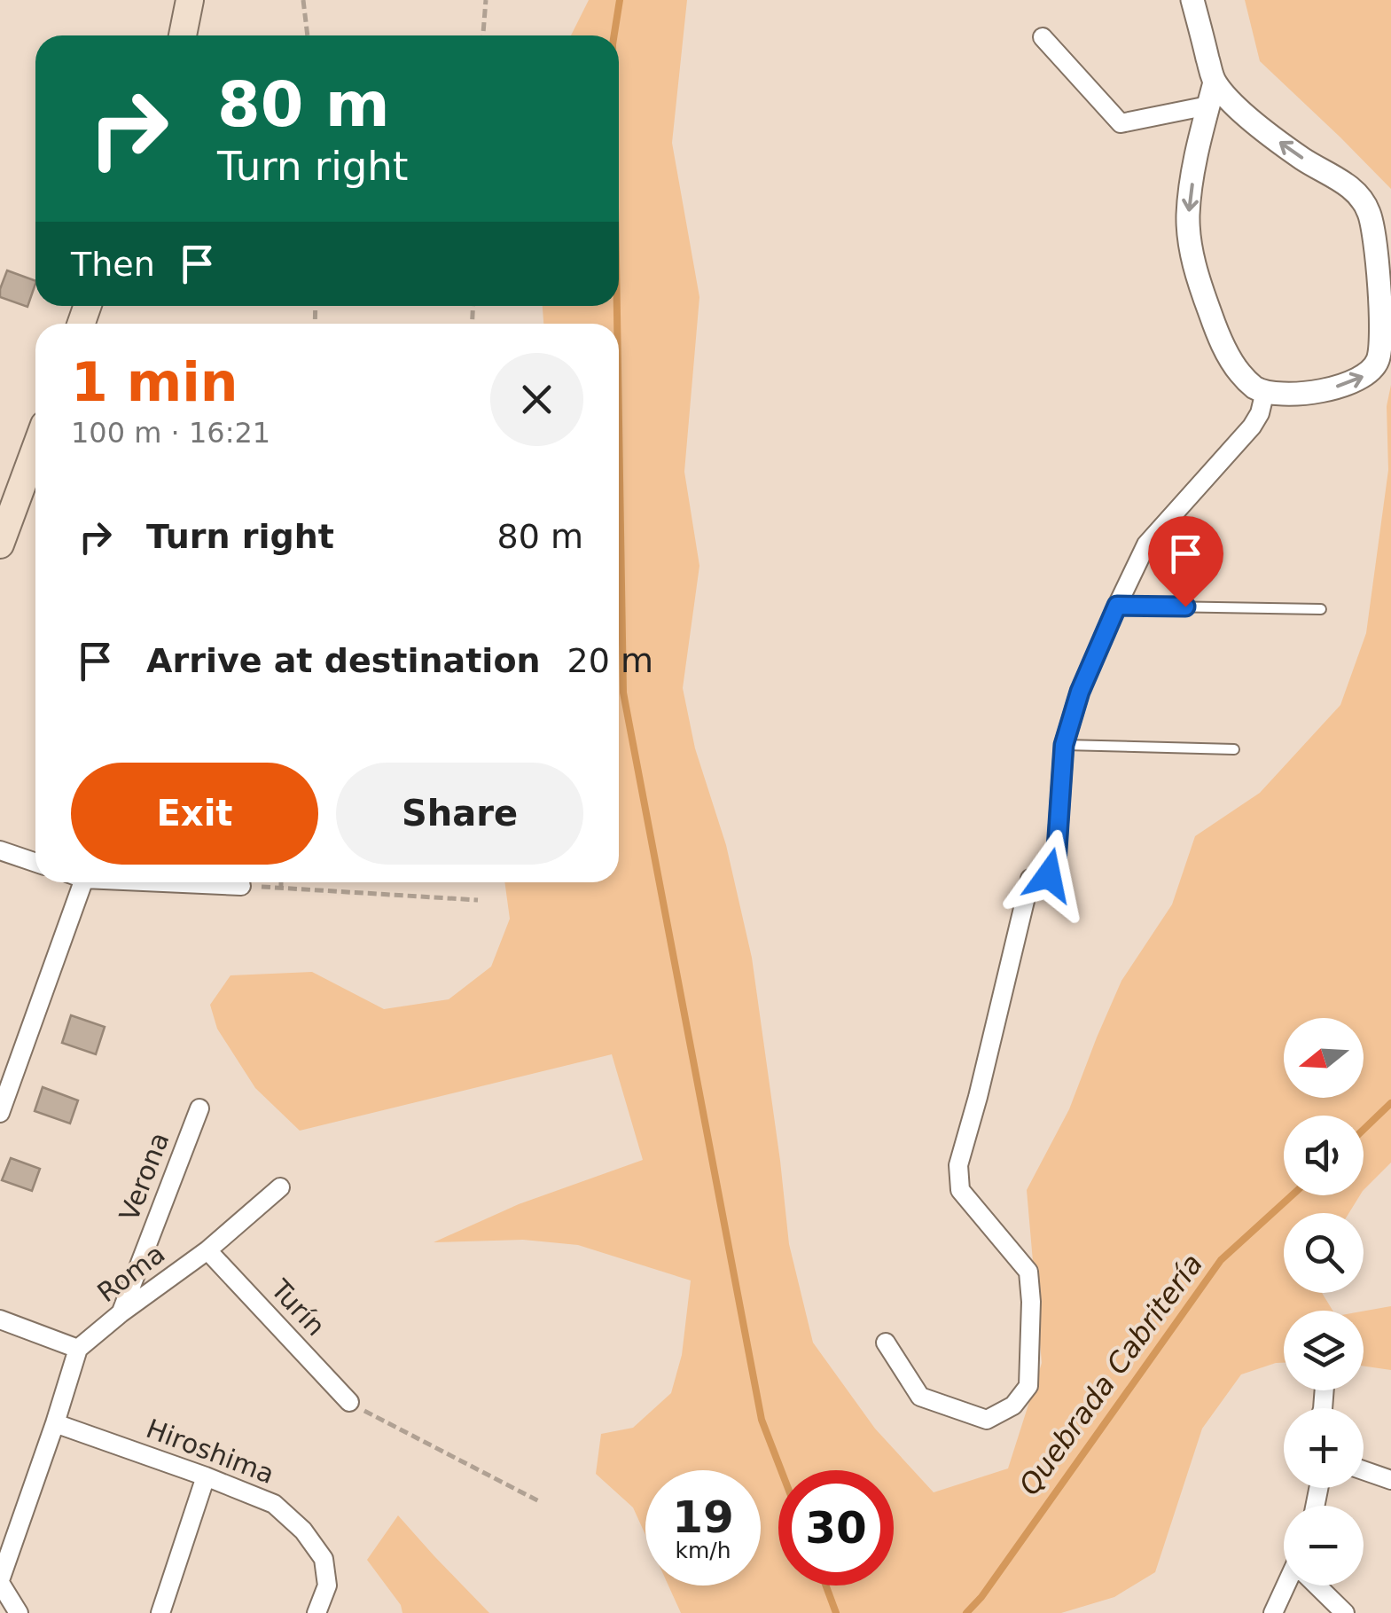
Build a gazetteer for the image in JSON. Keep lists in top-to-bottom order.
{
  "streets": {
    "street": [
      "Verona",
      "Roma",
      "Turín",
      "Hiroshima"
    ]
  },
  "crossings": [
    ["Verona", "Roma"],
    ["Roma", "Turín"]
  ],
  "water": ["Quebrada Cabritería"],
  "north": "left",
  "page": {
    "turn": ["80 m", "Turn right"],
    "then": "Then",
    "heading": ["1 min", "100 m · 16:21"],
    "list": [
      {
        "name": "Turn right",
        "value": "80 m"
      },
      {
        "name": "Arrive at destination",
        "value": "20 m"
      }
    ],
    "buttons": ["Exit", "Share"],
    "map_buttons": ["+", "−"],
    "speed": "19 km/h",
    "limit": "30"
  }
}
